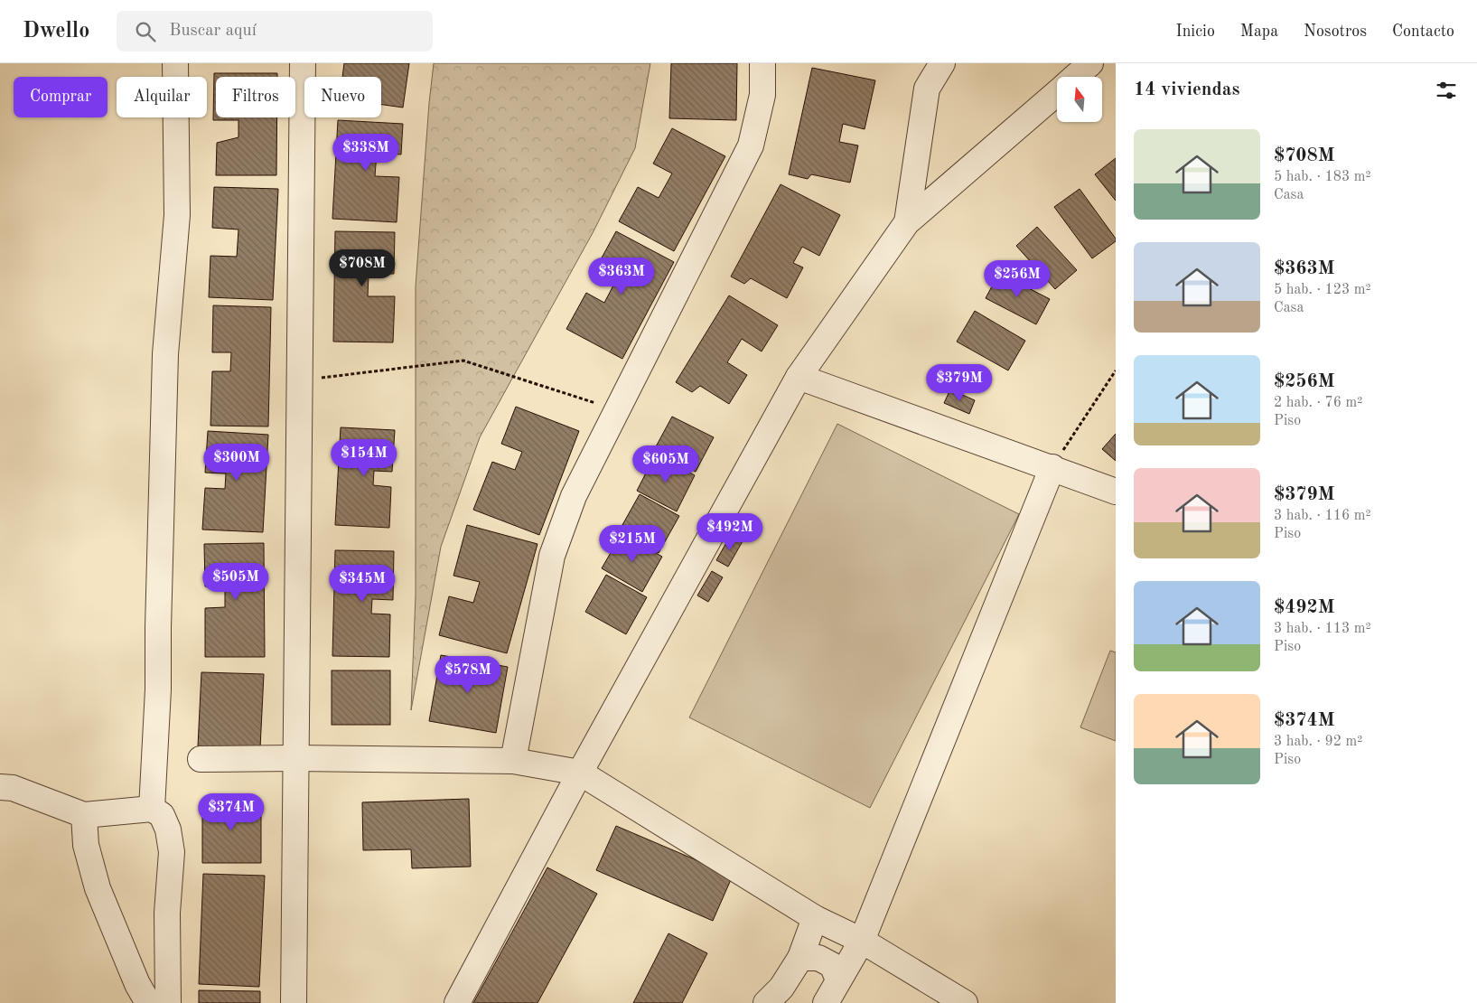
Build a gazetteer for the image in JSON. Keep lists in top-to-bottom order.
{
  "north": "top",
  "page": {
    "header": "Dwello",
    "search": "Buscar aquí",
    "nav": [
      "Inicio",
      "Mapa",
      "Nosotros",
      "Contacto"
    ],
    "heading": "14 viviendas",
    "chip": [
      "Comprar",
      "Alquilar",
      "Filtros",
      "Nuevo"
    ],
    "list": [
      {
        "name": "$708M",
        "note": "5 hab. · 183 m² · Casa"
      },
      {
        "name": "$363M",
        "note": "5 hab. · 123 m² · Casa"
      },
      {
        "name": "$256M",
        "note": "2 hab. · 76 m² · Piso"
      },
      {
        "name": "$379M",
        "note": "3 hab. · 116 m² · Piso"
      },
      {
        "name": "$492M",
        "note": "3 hab. · 113 m² · Piso"
      },
      {
        "name": "$374M",
        "note": "3 hab. · 92 m² · Piso"
      }
    ],
    "price": [
      "$338M",
      "$708M",
      "$363M",
      "$256M",
      "$379M",
      "$154M",
      "$300M",
      "$605M",
      "$492M",
      "$215M",
      "$505M",
      "$345M",
      "$578M",
      "$374M"
    ]
  }
}
